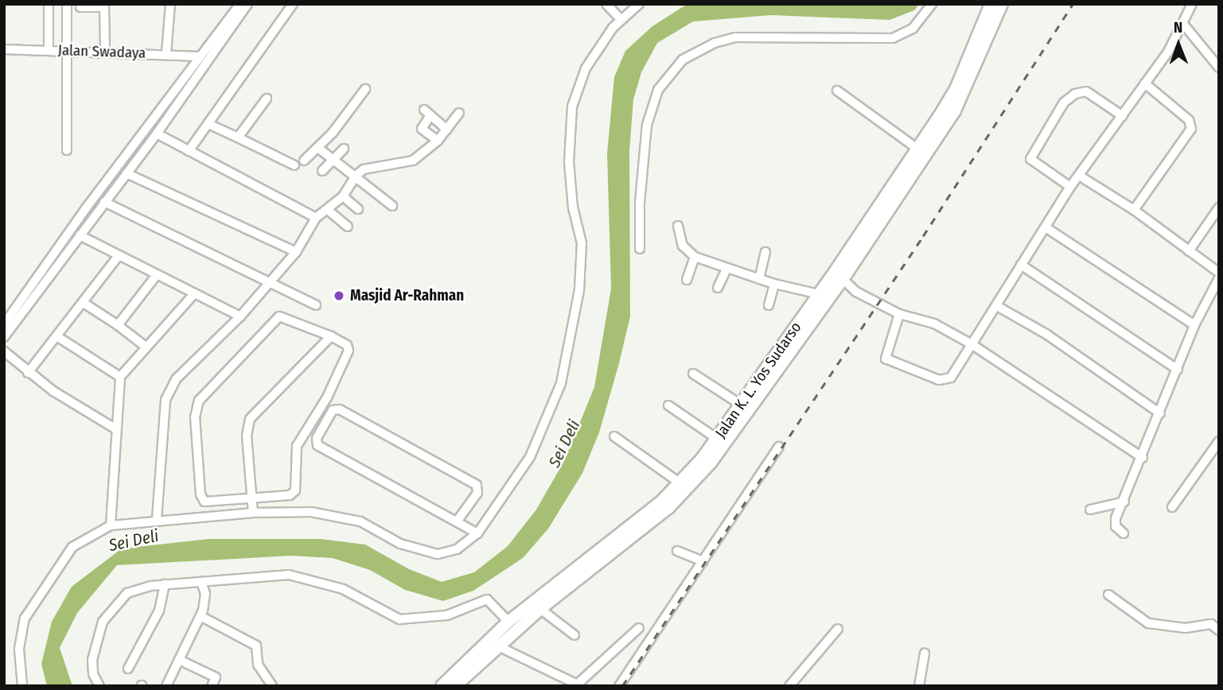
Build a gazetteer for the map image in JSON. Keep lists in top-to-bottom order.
{
  "streets": {
    "highway": ["Jalan K. L. Yos Sudarso"],
    "street": ["Jalan Swadaya"]
  },
  "water": ["Sei Deli"],
  "places": ["Masjid Ar-Rahman"],
  "north": "top"
}
